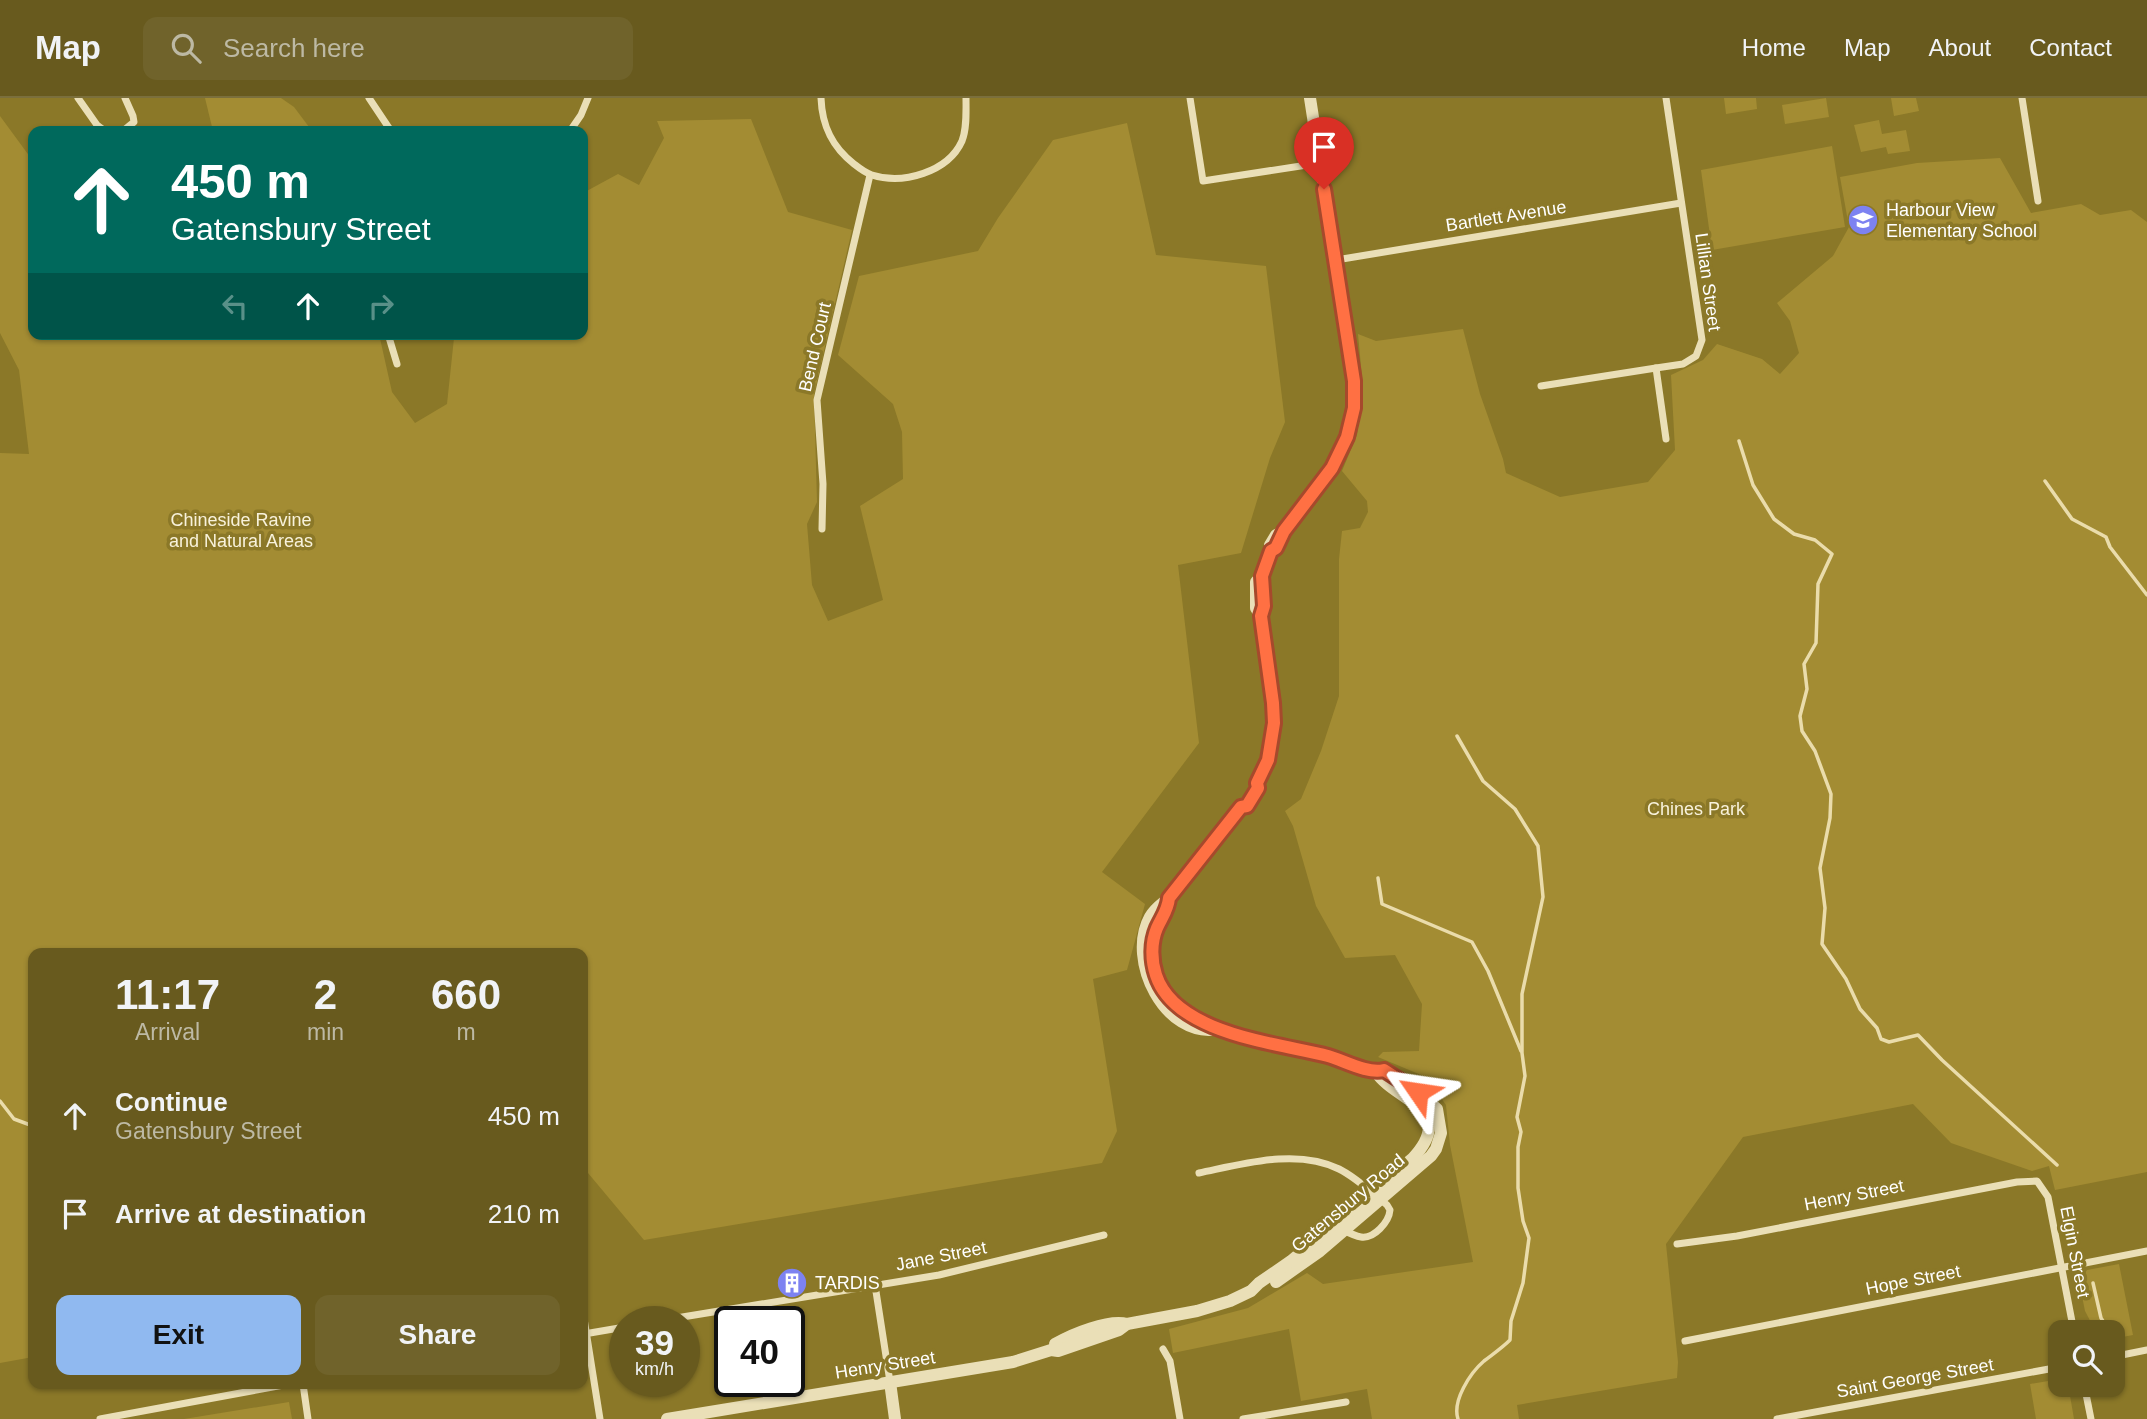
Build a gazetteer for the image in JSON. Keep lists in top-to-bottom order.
{
  "streets": {
    "street": [
      "Bartlett Avenue",
      "Lillian Street",
      "Bend Court",
      "Henry Street",
      "Gatensbury Road",
      "Elgin Street",
      "Jane Street",
      "Hope Street",
      "Saint George Street"
    ]
  },
  "crossings": [
    ["Bartlett Avenue", "Lillian Street"],
    ["Bartlett Avenue", "Gatensbury Road"],
    ["Henry Street", "Gatensbury Road"],
    ["Henry Street", "Elgin Street"],
    ["Elgin Street", "Hope Street"]
  ],
  "parks": ["Chineside Ravine and Natural Areas", "Chines Park"],
  "places": {
    "school or university": ["Harbour View Elementary School"],
    "building": ["TARDIS"]
  },
  "page": {
    "header": "Map",
    "search": "Search here",
    "nav": [
      "Home",
      "Map",
      "About",
      "Contact"
    ],
    "turn": ["450 m", "Gatensbury Street"],
    "eta": [
      "11:17",
      "Arrival",
      "2",
      "min",
      "660",
      "m"
    ],
    "list": [
      {
        "name": "Continue",
        "note": "Gatensbury Street",
        "value": "450 m"
      },
      {
        "name": "Arrive at destination",
        "value": "210 m"
      }
    ],
    "buttons": ["Exit", "Share"],
    "speed": "39 km/h",
    "limit": "40"
  }
}
